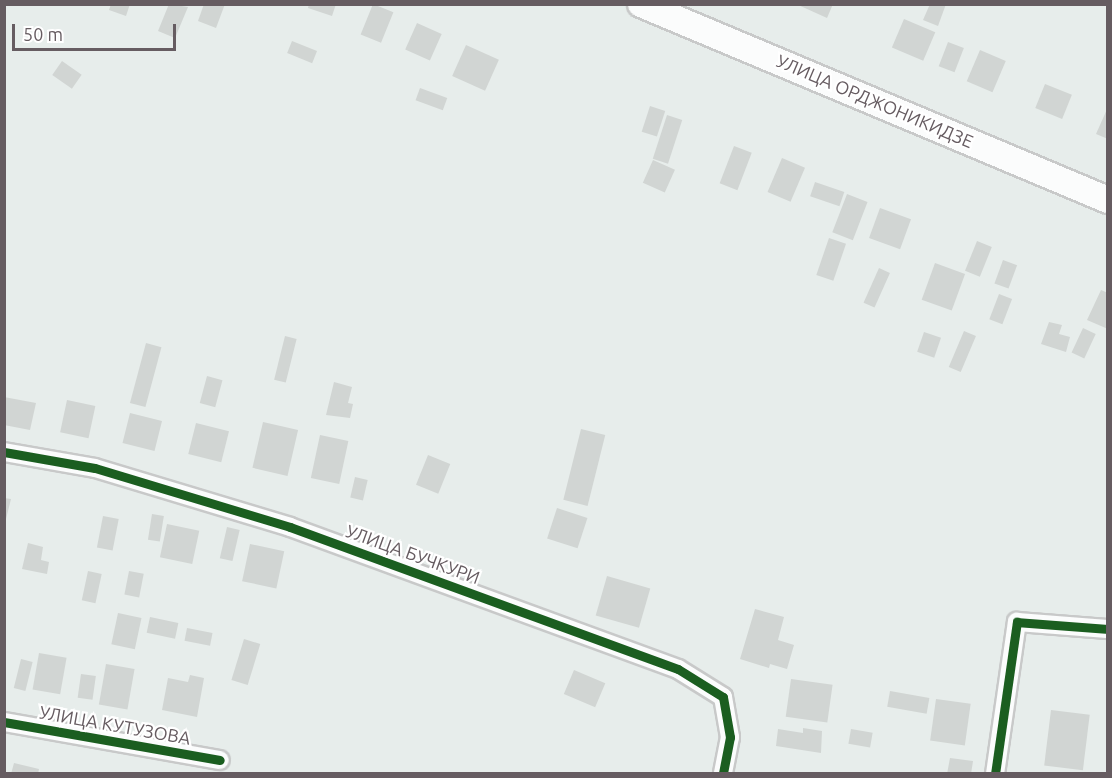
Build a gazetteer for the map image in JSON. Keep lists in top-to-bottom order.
{
  "streets": {
    "main road": ["УЛИЦА ОРДЖОНИКИДЗЕ"],
    "street": ["УЛИЦА БУЧКУРИ", "УЛИЦА КУТУЗОВА"]
  },
  "scale_bar": "50 m"
}
